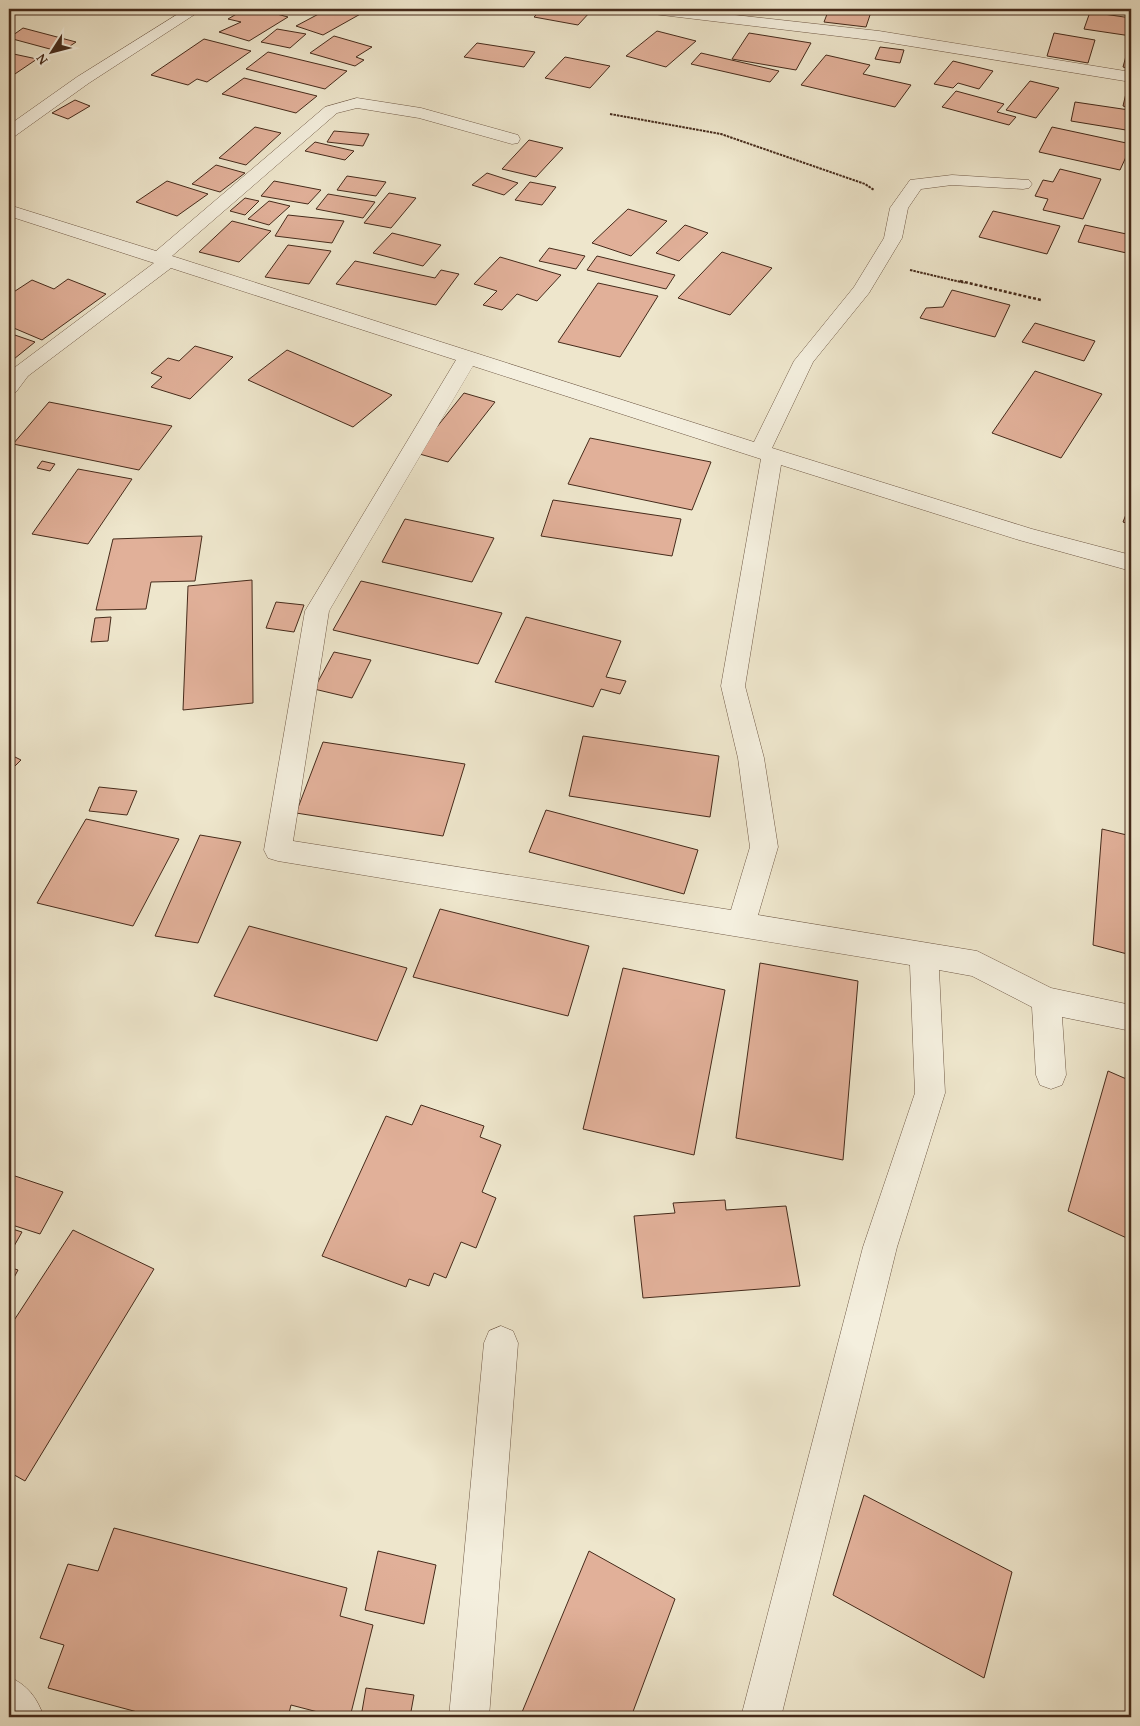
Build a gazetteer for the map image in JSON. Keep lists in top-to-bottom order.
{
  "north": "bottom left"
}
